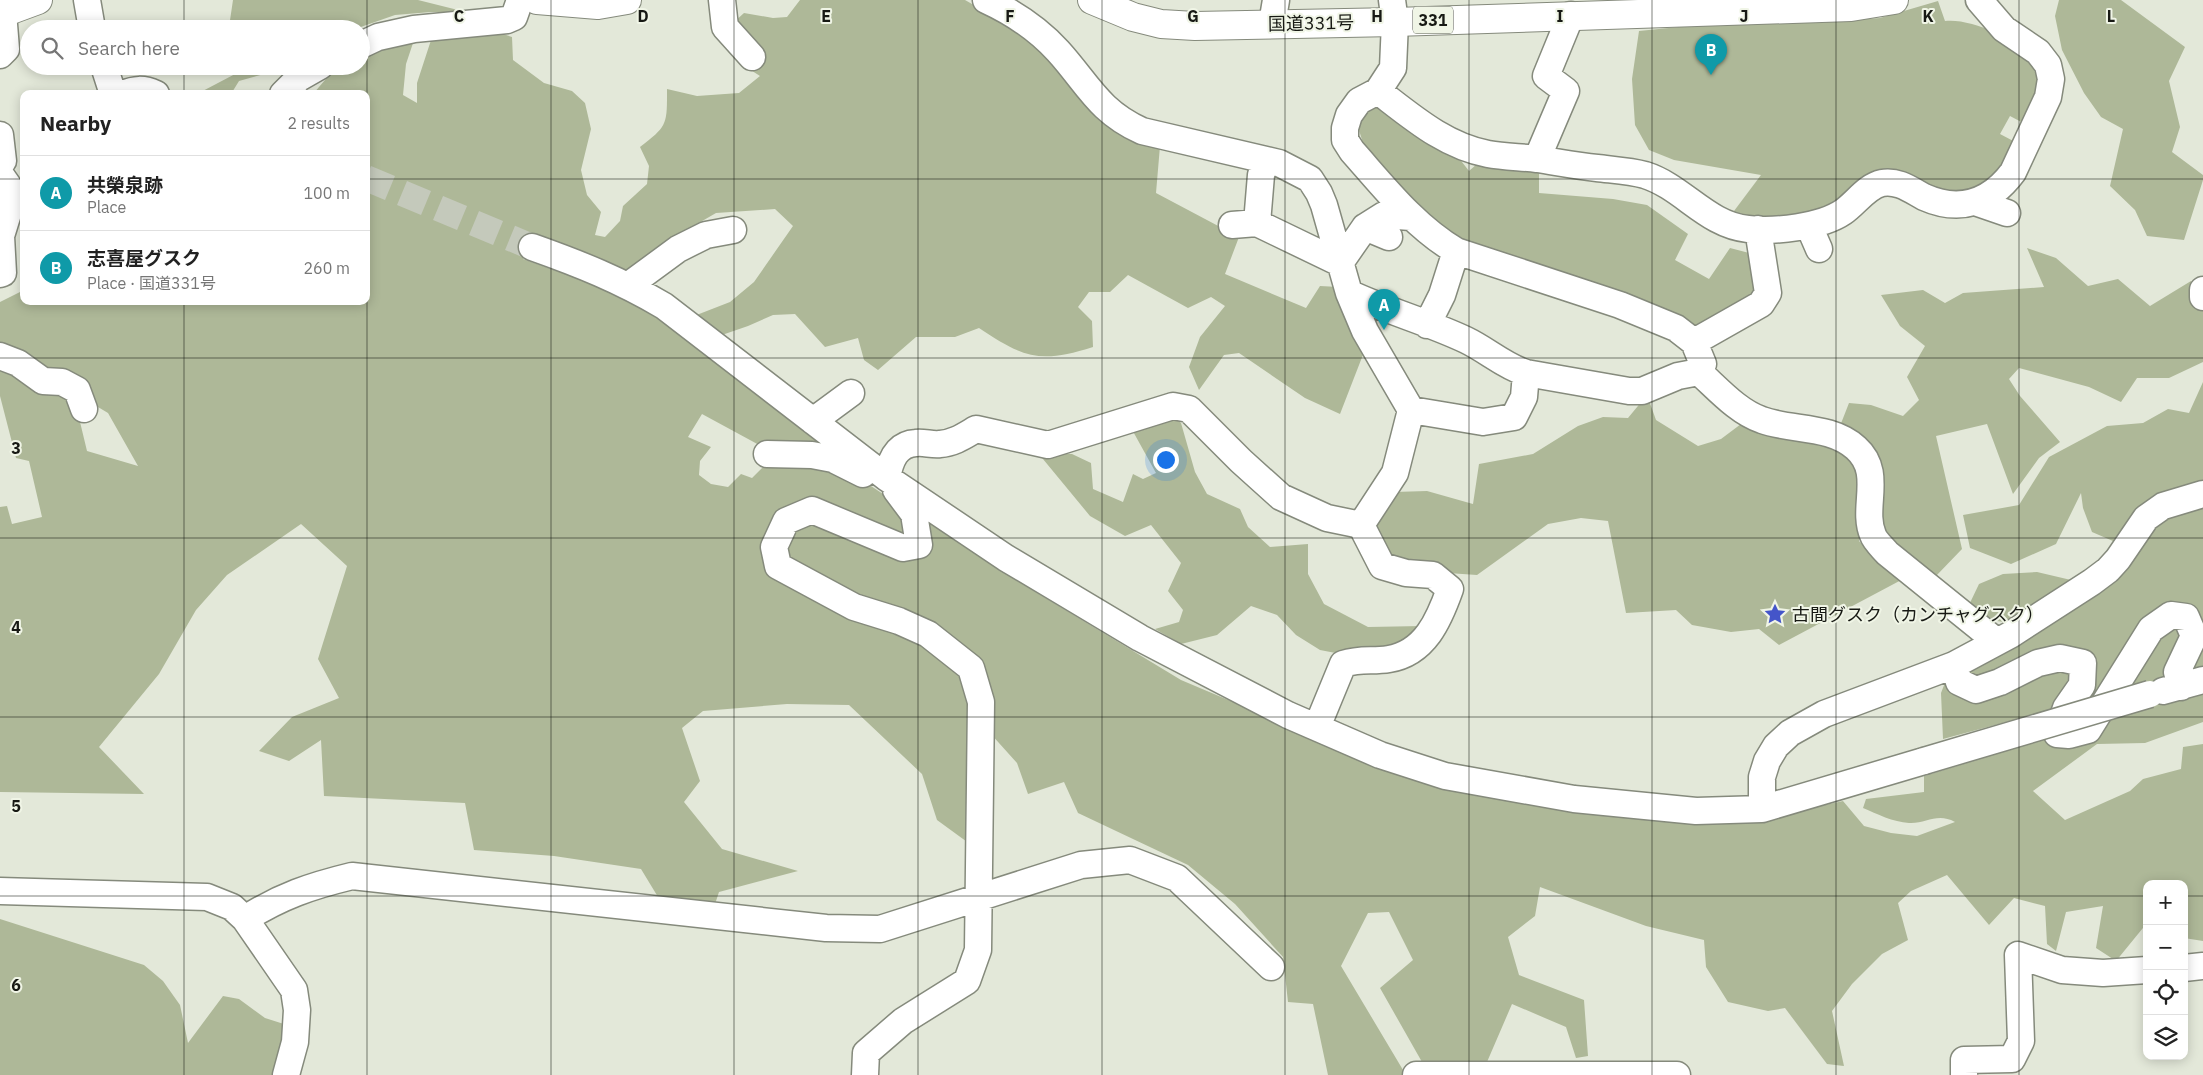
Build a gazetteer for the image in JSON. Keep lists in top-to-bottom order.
{
  "streets": {
    "highway": ["331", "国道331号"]
  },
  "places": {
    "place": ["古間グスク（カンチャグスク）"]
  },
  "page": {
    "search": "Search here",
    "pins": ["B", "A"],
    "heading": ["Nearby", "2 results"],
    "list": [
      {
        "mark": "A",
        "name": "共榮泉跡",
        "note": "Place",
        "value": "100 m"
      },
      {
        "mark": "B",
        "name": "志喜屋グスク",
        "note": "Place · 国道331号",
        "value": "260 m"
      }
    ],
    "map_buttons": ["+", "−"]
  },
  "grid": {
    "columns": [
      "C",
      "D",
      "E",
      "F",
      "G",
      "H",
      "I",
      "J",
      "K",
      "L"
    ],
    "rows": [
      "3",
      "4",
      "5",
      "6"
    ]
  }
}
